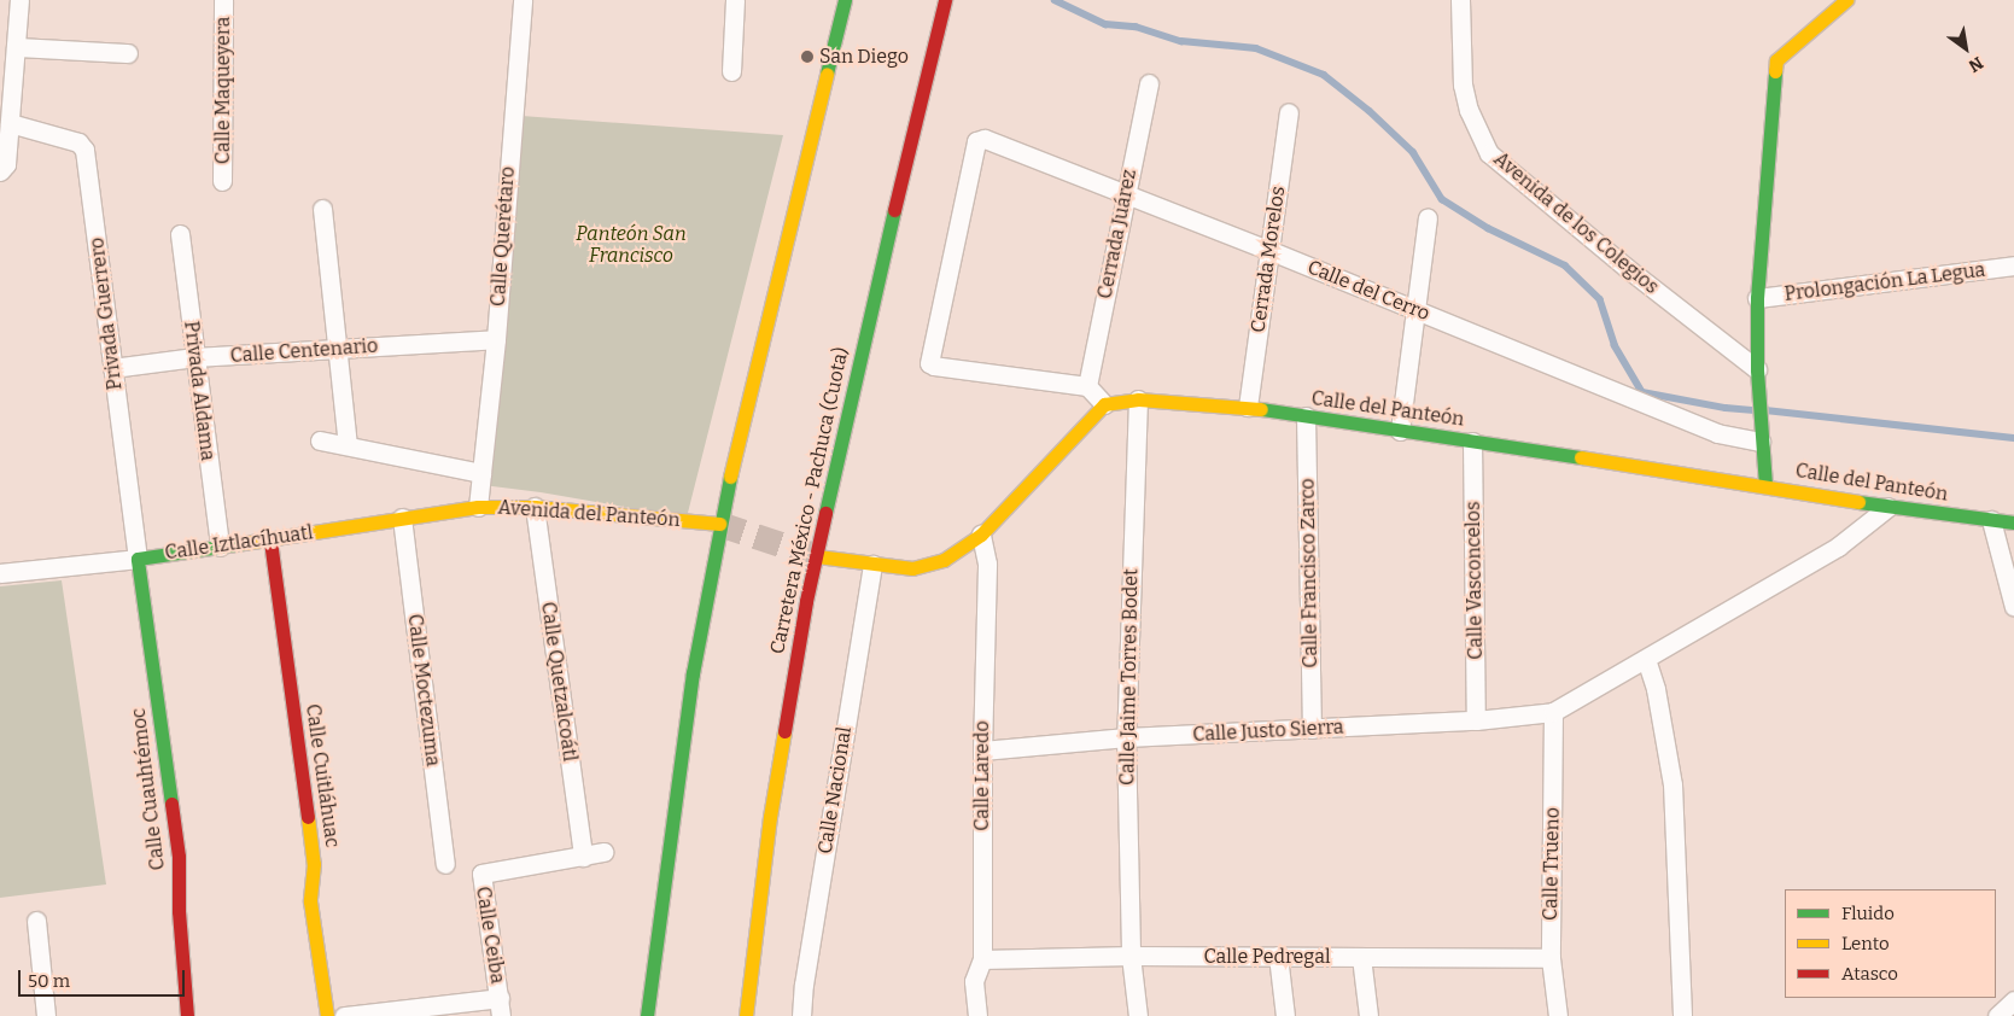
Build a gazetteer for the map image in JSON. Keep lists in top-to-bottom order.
{
  "streets": {
    "main road": [
      "Calle del Panteón",
      "Carretera México - Pachuca (Cuota)",
      "Avenida del Panteón",
      "Calle Iztlacíhuatl",
      "Calle Cuitláhuac",
      "Calle Cuauhtémoc"
    ],
    "street": [
      "Calle Maqueyera",
      "Avenida de los Colegios",
      "Cerrada Juárez",
      "Calle Querétaro",
      "Cerrada Morelos",
      "Prolongación La Legua",
      "Calle del Cerro",
      "Privada Guerrero",
      "Calle Centenario",
      "Privada Aldama",
      "Calle Francisco Zarco",
      "Calle Vasconcelos",
      "Calle Jaime Torres Bodet",
      "Calle Quetzalcoátl",
      "Calle Moctezuma",
      "Calle Justo Sierra",
      "Calle Laredo",
      "Calle Nacional",
      "Calle Trueno",
      "Calle Ceiba",
      "Calle Pedregal"
    ]
  },
  "crossings": [
    ["Cerrada Juárez", "Calle del Cerro"],
    ["Calle Querétaro", "Calle Centenario"],
    ["Calle Querétaro", "Avenida del Panteón"],
    ["Cerrada Morelos", "Calle del Cerro"],
    ["Cerrada Morelos", "Calle del Panteón"],
    ["Privada Guerrero", "Calle Centenario"],
    ["Privada Guerrero", "Calle Iztlacíhuatl"],
    ["Privada Guerrero", "Calle Cuauhtémoc"],
    ["Calle Centenario", "Privada Aldama"],
    ["Privada Aldama", "Calle Iztlacíhuatl"],
    ["Calle del Panteón", "Calle Francisco Zarco"],
    ["Calle del Panteón", "Calle Vasconcelos"],
    ["Calle del Panteón", "Calle Jaime Torres Bodet"],
    ["Avenida del Panteón", "Calle Iztlacíhuatl"],
    ["Avenida del Panteón", "Calle Quetzalcoátl"],
    ["Calle Iztlacíhuatl", "Calle Moctezuma"],
    ["Calle Iztlacíhuatl", "Calle Cuitláhuac"],
    ["Calle Iztlacíhuatl", "Calle Cuauhtémoc"],
    ["Calle Francisco Zarco", "Calle Justo Sierra"],
    ["Calle Vasconcelos", "Calle Justo Sierra"],
    ["Calle Jaime Torres Bodet", "Calle Justo Sierra"],
    ["Calle Jaime Torres Bodet", "Calle Pedregal"],
    ["Calle Quetzalcoátl", "Calle Ceiba"],
    ["Calle Justo Sierra", "Calle Laredo"],
    ["Calle Justo Sierra", "Calle Trueno"],
    ["Calle Laredo", "Calle Pedregal"],
    ["Calle Trueno", "Calle Pedregal"]
  ],
  "parks": ["Panteón San Francisco"],
  "places": ["San Diego"],
  "legend": ["Fluido", "Lento", "Atasco"],
  "scale_bar": "50 m",
  "north": "bottom right"
}
